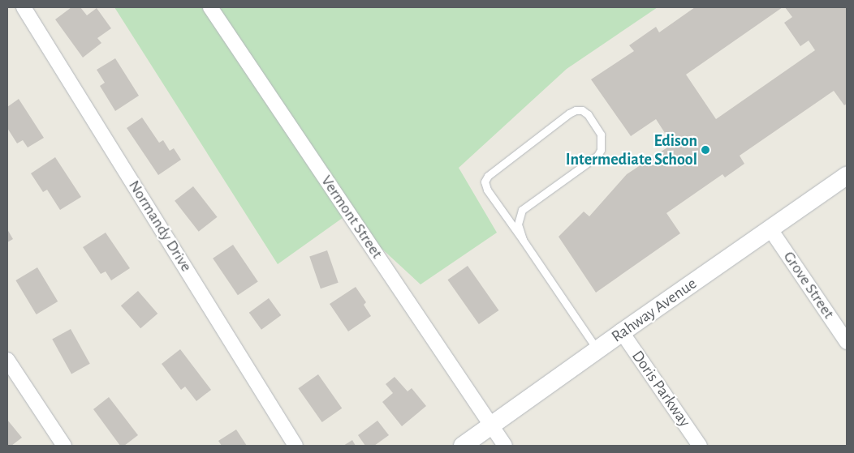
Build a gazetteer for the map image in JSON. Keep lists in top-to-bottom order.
{
  "streets": {
    "street": [
      "Vermont Street",
      "Normandy Drive",
      "Grove Street",
      "Rahway Avenue",
      "Doris Parkway"
    ]
  },
  "crossings": [
    ["Vermont Street", "Rahway Avenue"],
    ["Grove Street", "Rahway Avenue"],
    ["Rahway Avenue", "Doris Parkway"]
  ],
  "places": ["Edison Intermediate School"]
}
